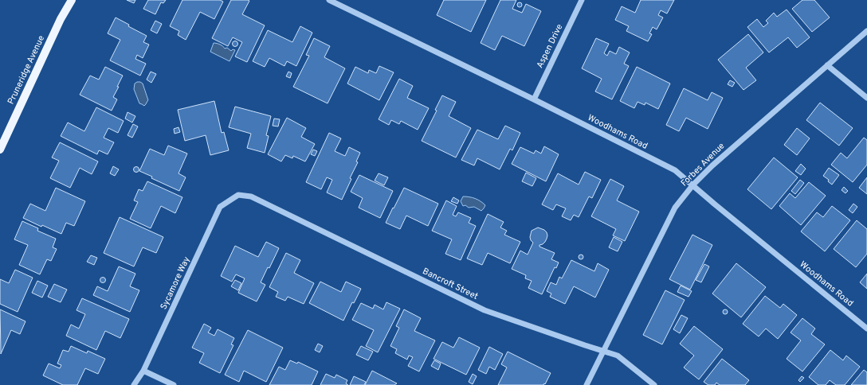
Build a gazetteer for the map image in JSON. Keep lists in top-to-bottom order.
{
  "streets": {
    "main road": ["Pruneridge Avenue"],
    "street": [
      "Aspen Drive",
      "Woodhams Road",
      "Forbes Avenue",
      "Sycamore Way",
      "Bancroft Street"
    ]
  },
  "crossings": [
    ["Aspen Drive", "Woodhams Road"],
    ["Woodhams Road", "Forbes Avenue"],
    ["Forbes Avenue", "Bancroft Street"],
    ["Sycamore Way", "Bancroft Street"]
  ]
}
